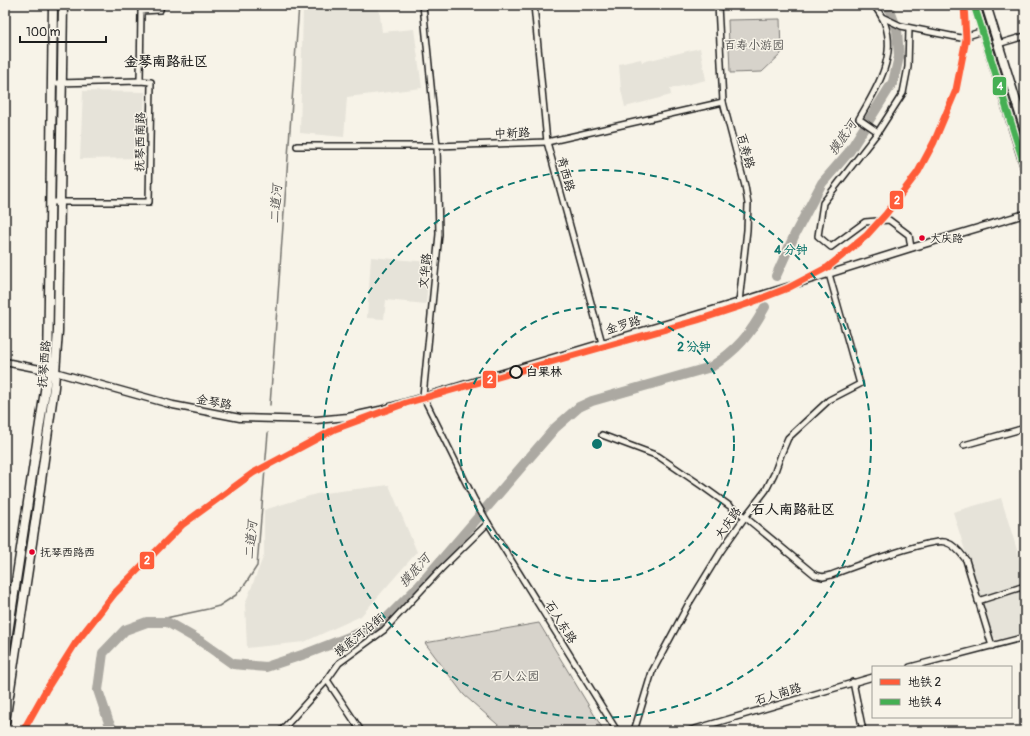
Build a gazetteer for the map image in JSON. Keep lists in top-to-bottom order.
{
  "streets": {
    "main road": ["抚琴西路"],
    "street": [
      "中新路",
      "抚琴西南路",
      "百寿路",
      "青西路",
      "文华路",
      "金罗路",
      "金琴路",
      "大庆路",
      "石人东路",
      "摸底河沿街",
      "石人南路"
    ]
  },
  "crossings": [
    ["中新路", "百寿路"],
    ["中新路", "青西路"],
    ["中新路", "文华路"],
    ["抚琴西南路", "抚琴西路"],
    ["百寿路", "金罗路"],
    ["青西路", "金罗路"],
    ["文华路", "金罗路"],
    ["文华路", "金琴路"],
    ["金罗路", "金琴路"],
    ["金罗路", "大庆路"],
    ["抚琴西路", "金琴路"],
    ["石人东路", "摸底河沿街"]
  ],
  "districts": ["金琴南路社区", "石人南路社区"],
  "water": ["摸底河", "二道河"],
  "parks": ["百寿小游园", "石人公园"],
  "places": ["大庆路", "白果林", "抚琴西路西"],
  "lines": ["metro line 2", "metro line 4"],
  "legend": ["地铁 2", "地铁 4"],
  "scale_bar": "100 m",
  "rings": ["4 分钟", "2 分钟"]
}
